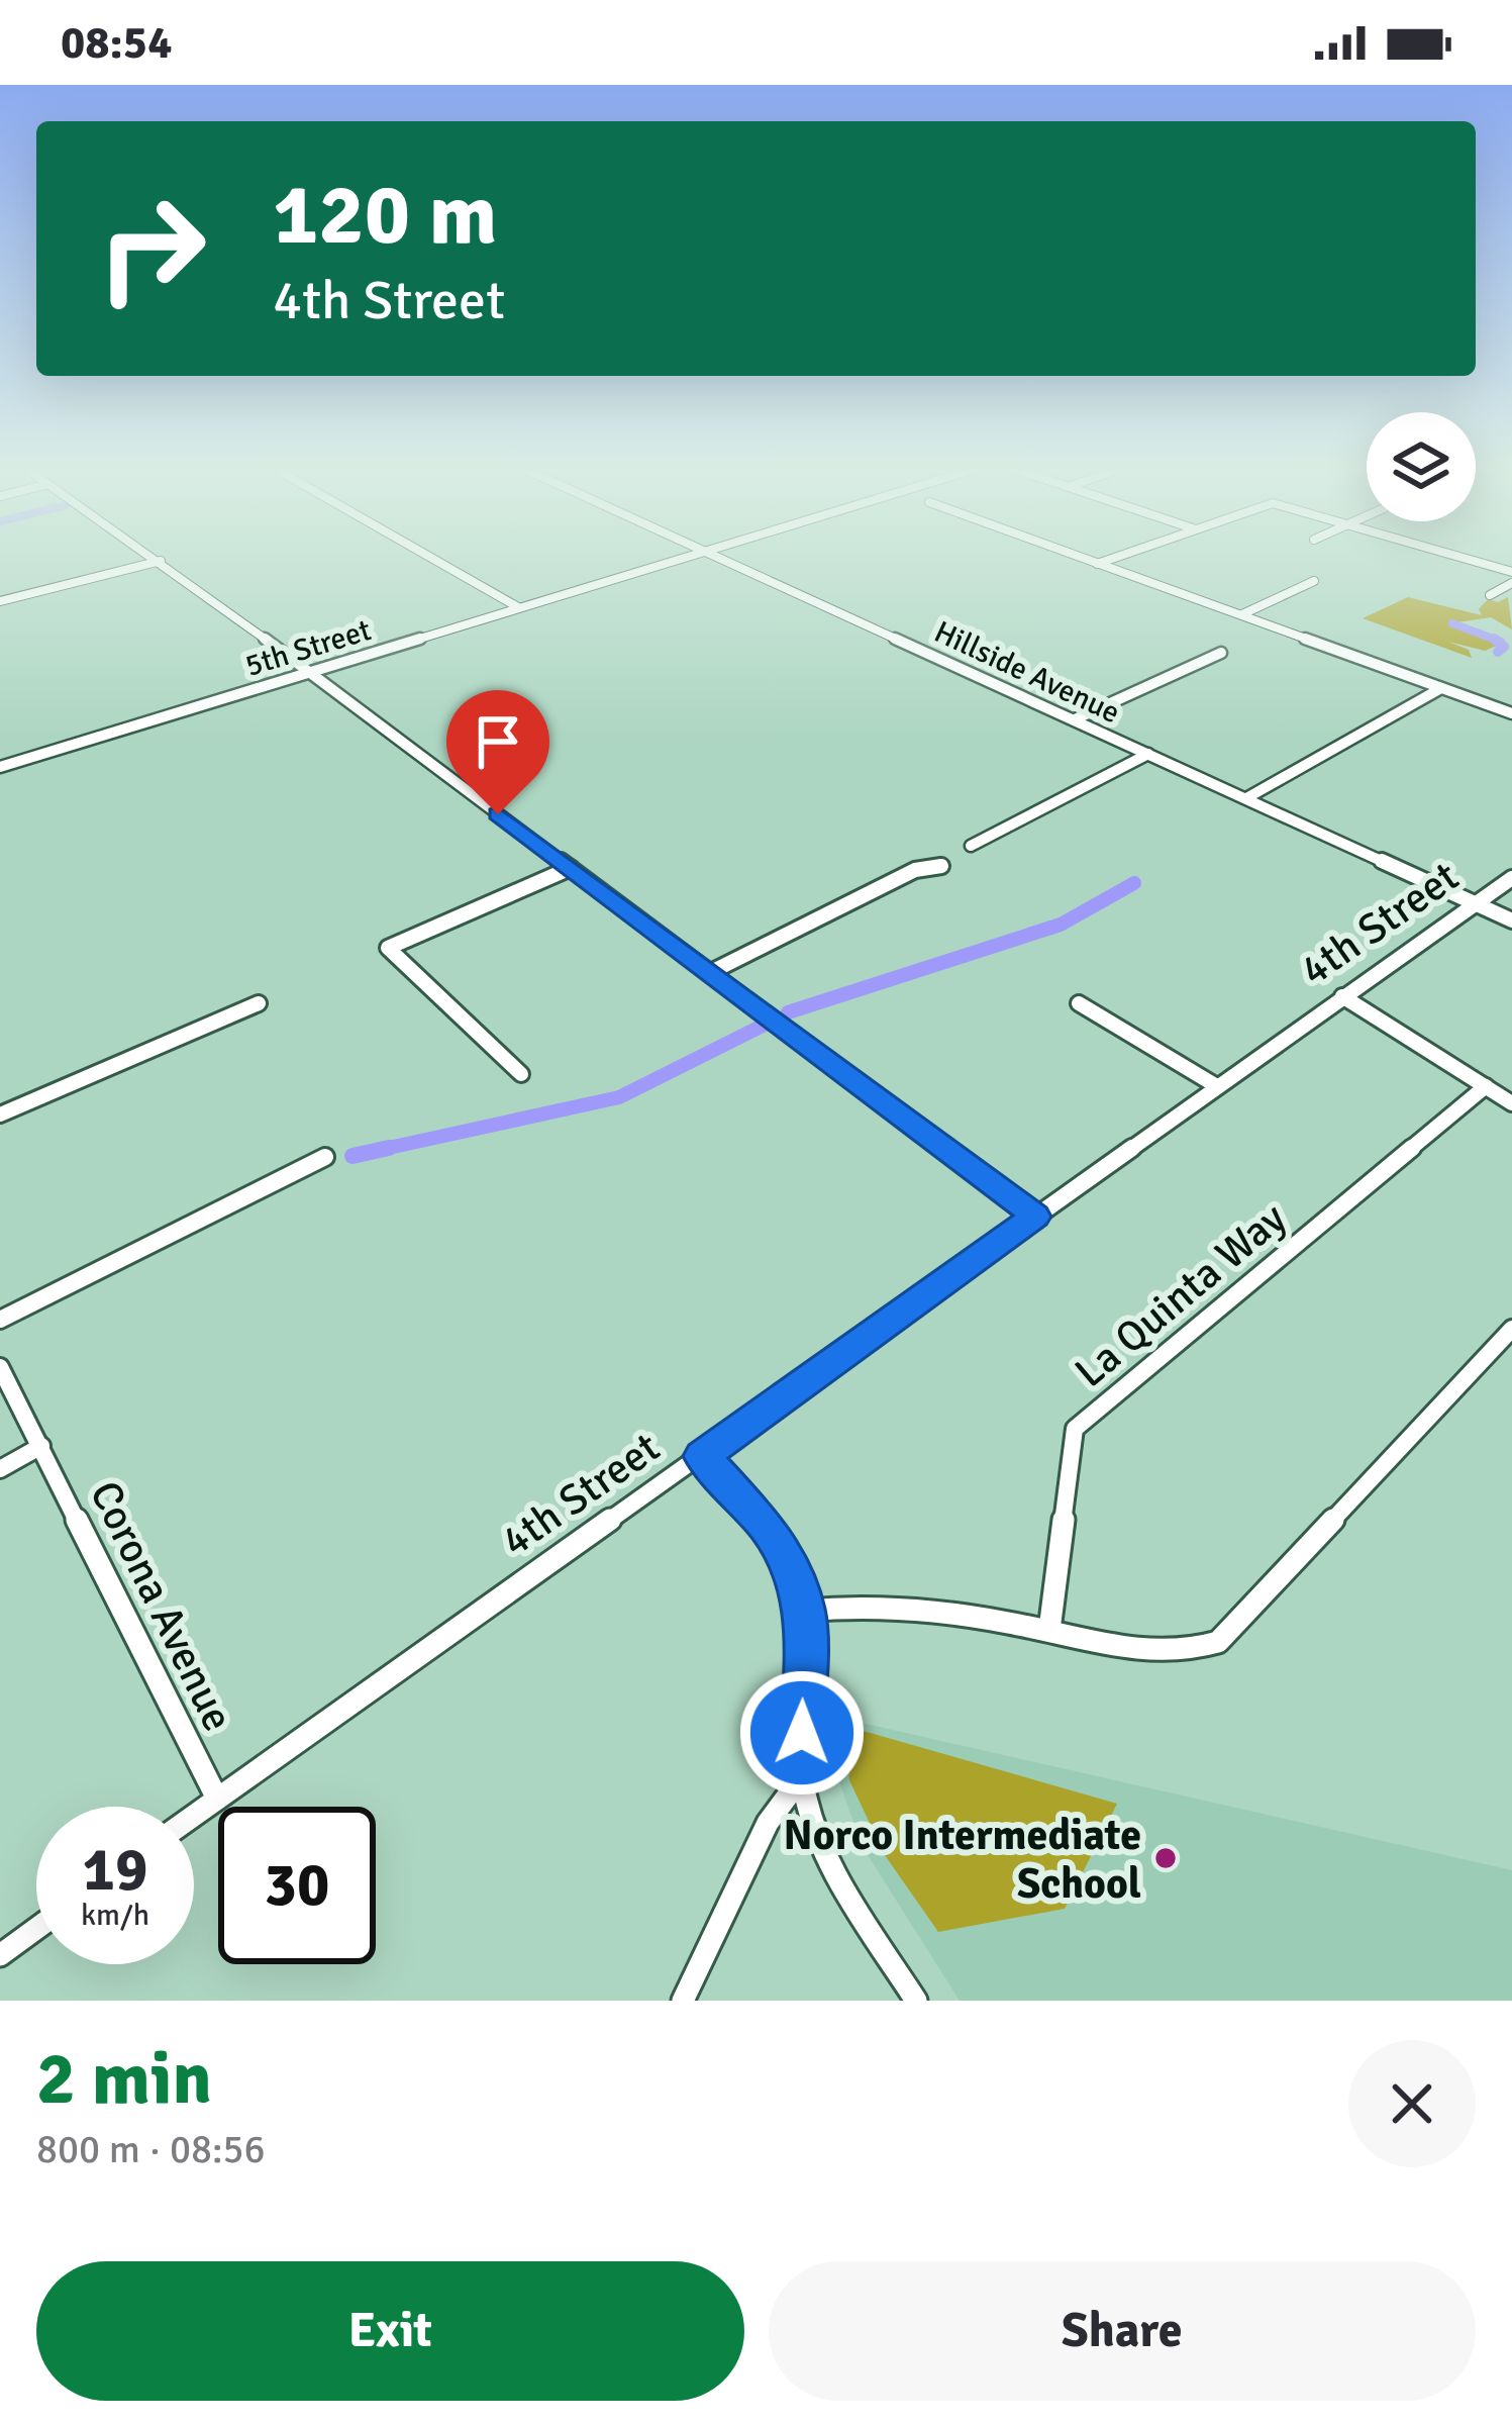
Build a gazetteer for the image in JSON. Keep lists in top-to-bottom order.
{
  "streets": {
    "street": [
      "5th Street",
      "Hillside Avenue",
      "4th Street",
      "La Quinta Way",
      "Corona Avenue"
    ]
  },
  "crossings": [
    ["Hillside Avenue", "4th Street"],
    ["4th Street", "Corona Avenue"]
  ],
  "places": ["Norco Intermediate School"],
  "page": {
    "status": "08:54",
    "turn": ["120 m", "4th Street"],
    "speed": "19 km/h",
    "limit": "30",
    "heading": ["2 min", "800 m · 08:56"],
    "buttons": ["Exit", "Share"]
  }
}
